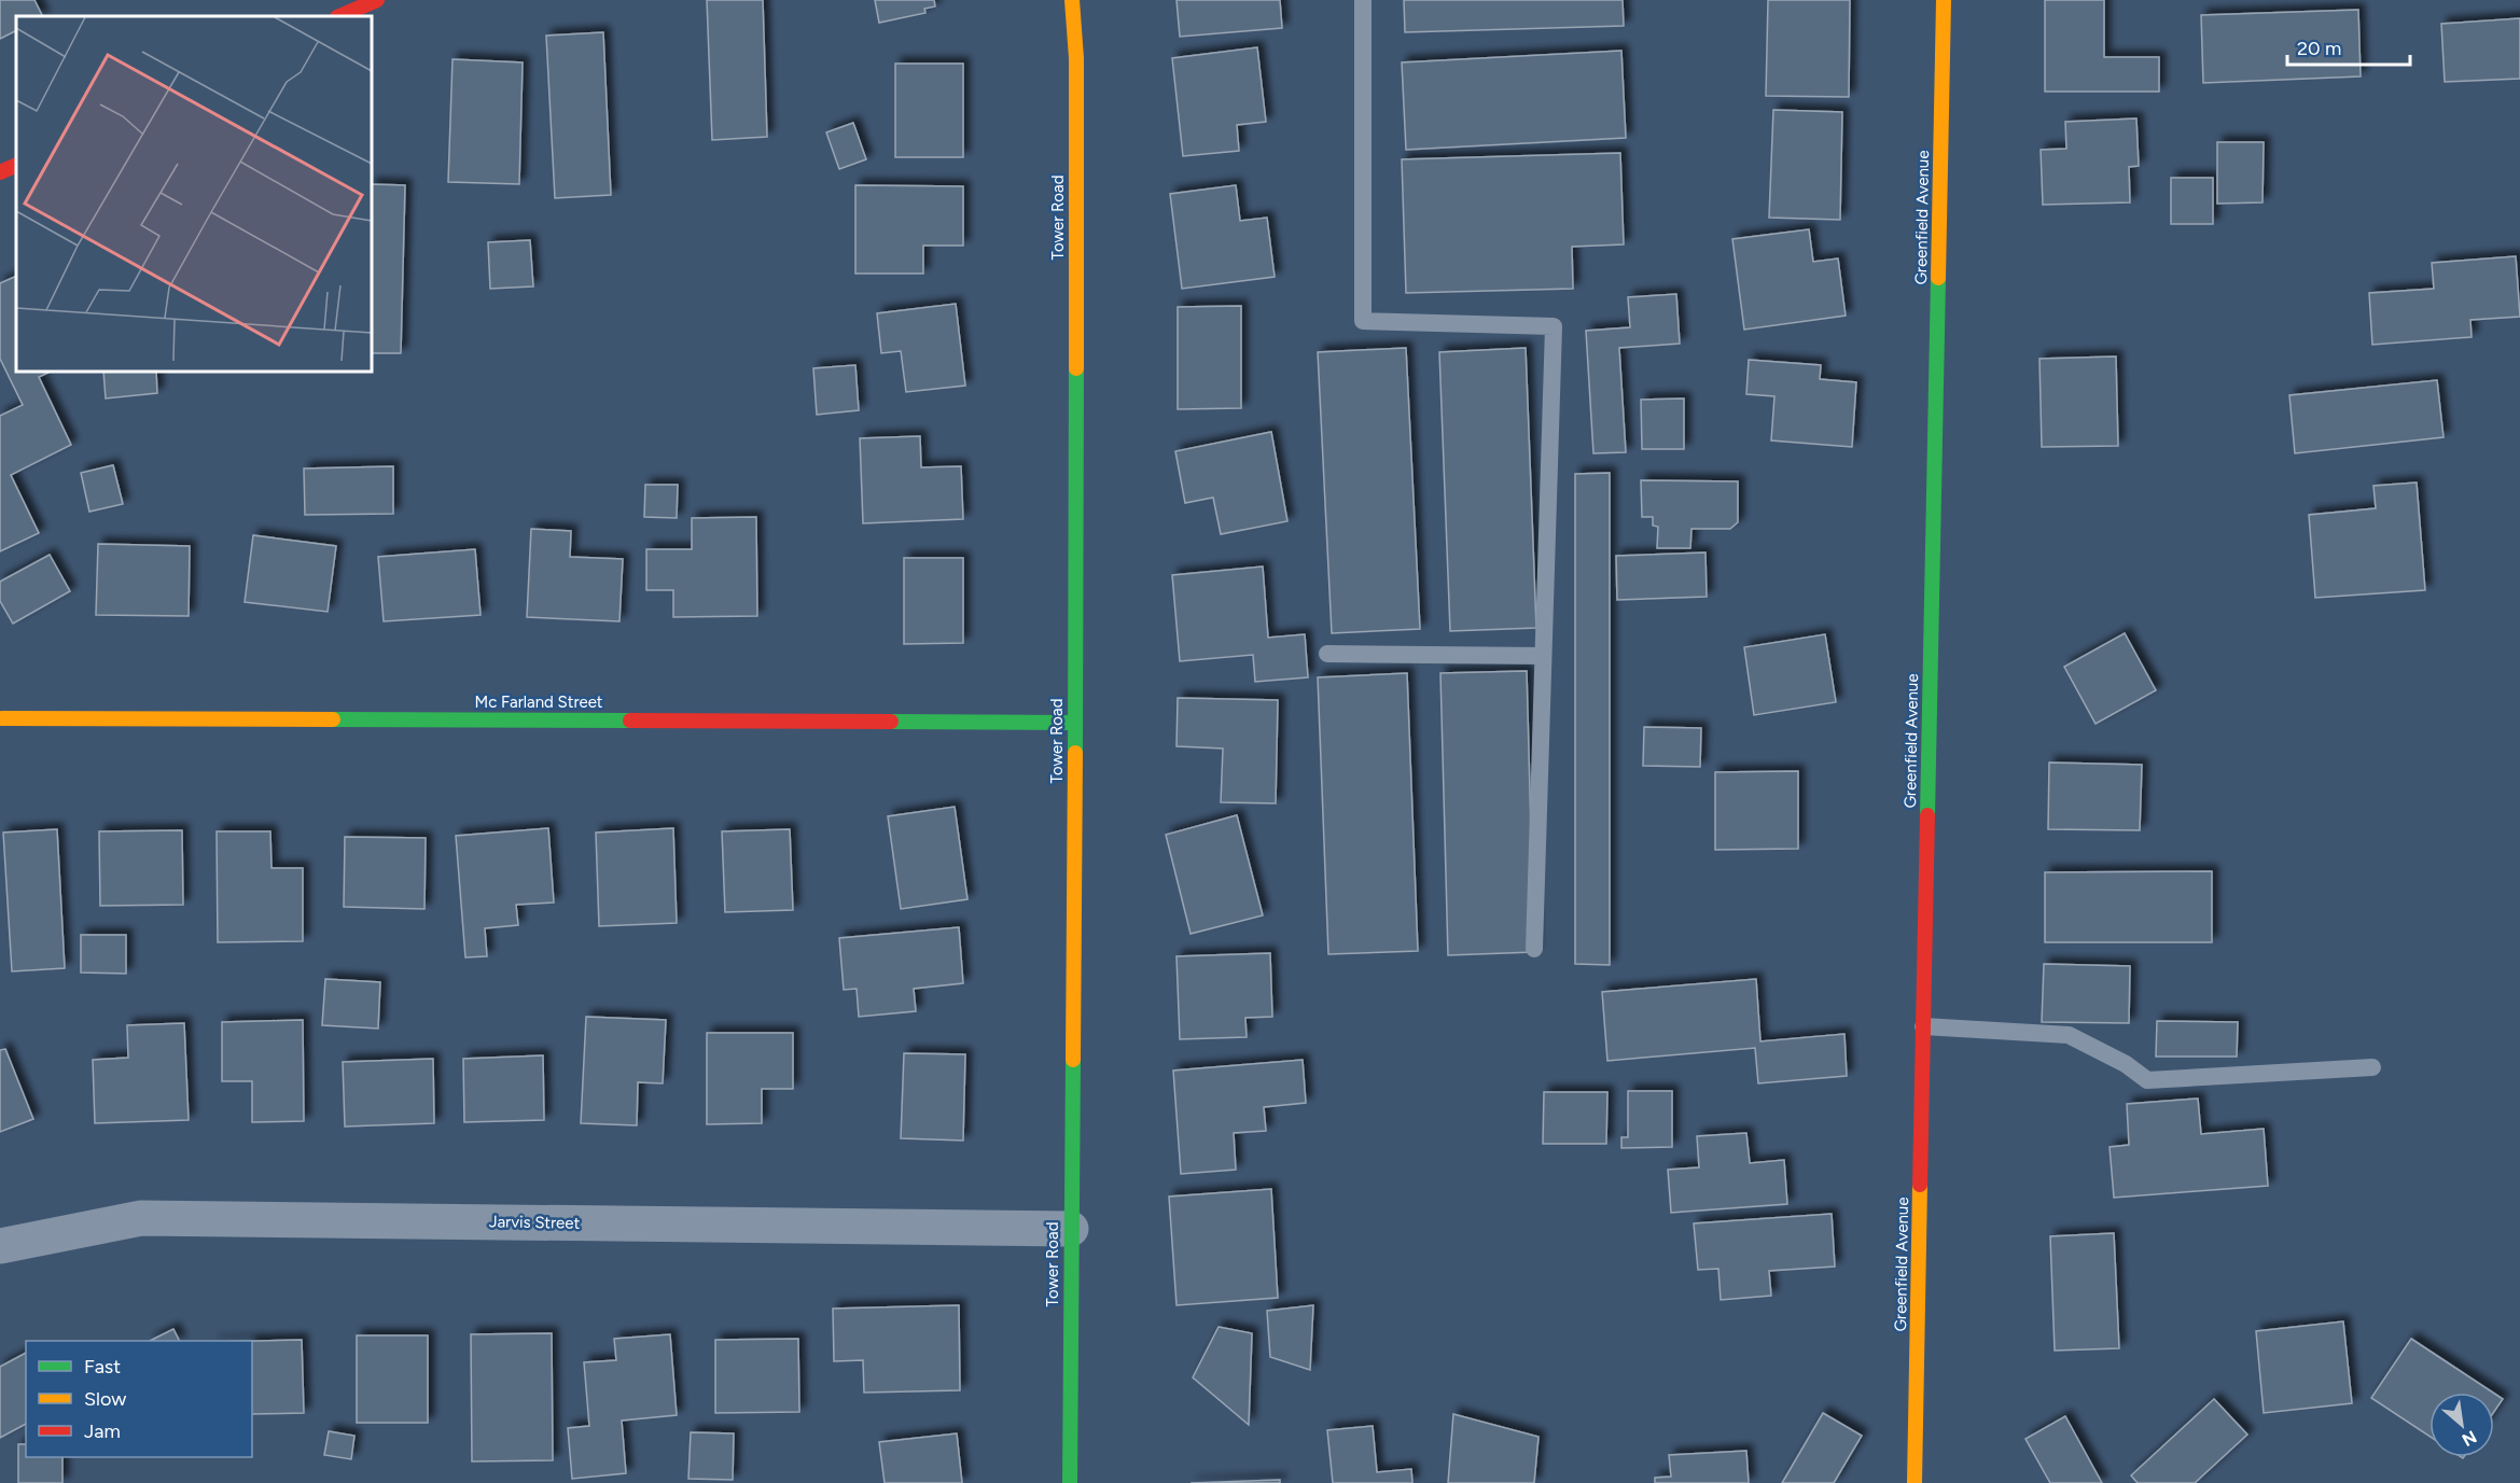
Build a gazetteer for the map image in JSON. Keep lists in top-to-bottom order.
{
  "streets": {
    "street": [
      "Tower Road",
      "Greenfield Avenue",
      "Mc Farland Street",
      "Jarvis Street"
    ]
  },
  "crossings": [
    ["Tower Road", "Mc Farland Street"],
    ["Tower Road", "Jarvis Street"]
  ],
  "legend": ["Fast", "Slow", "Jam"],
  "scale_bar": "20 m",
  "north": "bottom right"
}
